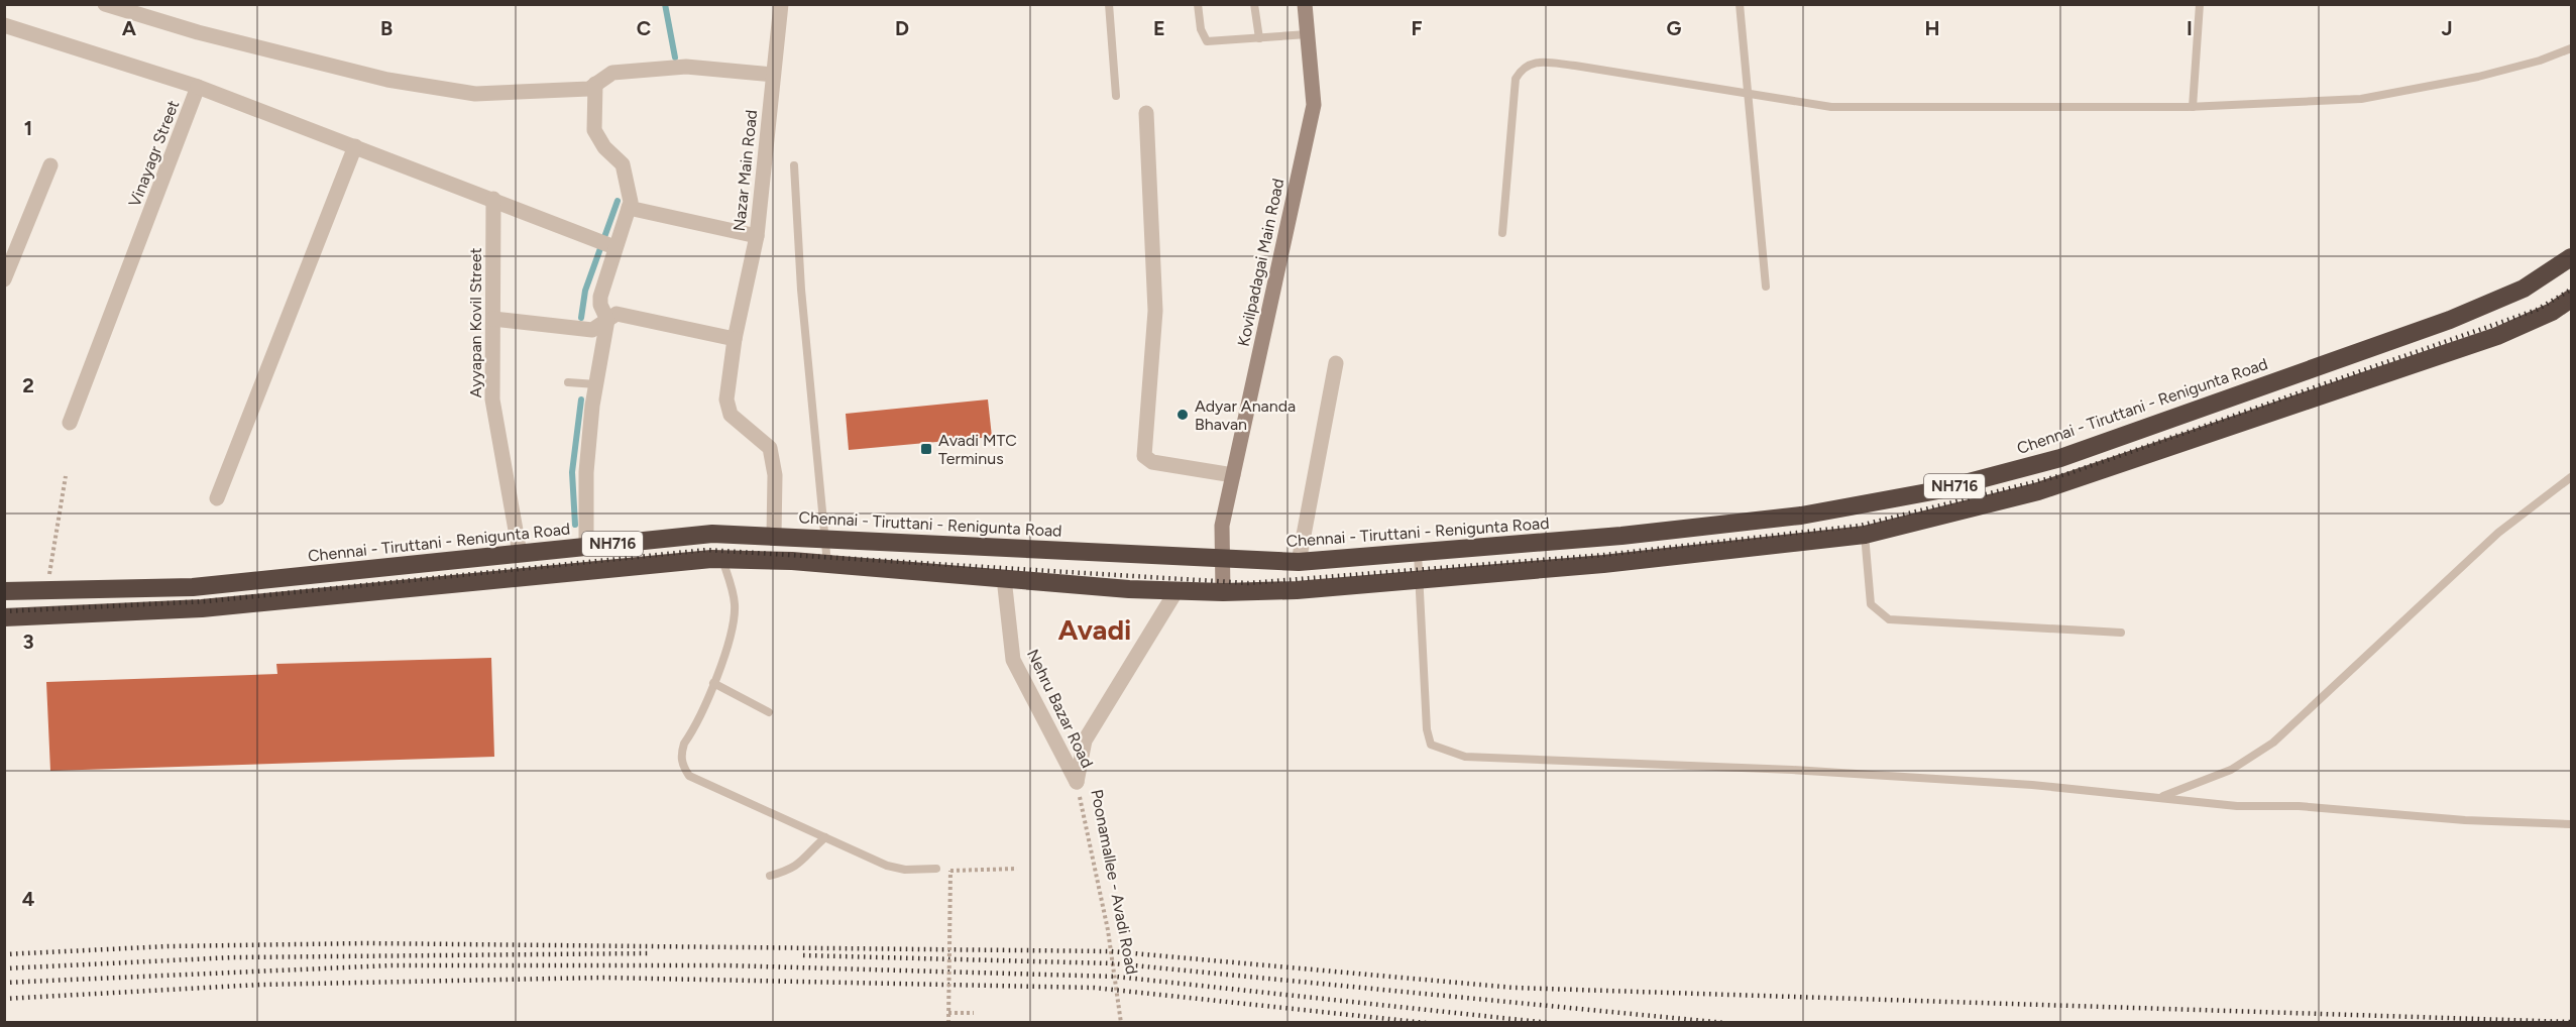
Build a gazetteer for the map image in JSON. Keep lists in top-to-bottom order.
{
  "streets": {
    "highway": ["Chennai - Tiruttani - Renigunta Road", "NH716"],
    "main road": ["Kovilpadagai Main Road"],
    "street": [
      "Vinayagr Street",
      "Nazar Main Road",
      "Ayyapan Kovil Street",
      "Nehru Bazar Road",
      "Poonamallee - Avadi Road"
    ]
  },
  "crossings": [
    ["Nazar Main Road", "Chennai - Tiruttani - Renigunta Road"],
    ["Kovilpadagai Main Road", "Chennai - Tiruttani - Renigunta Road"],
    ["Kovilpadagai Main Road", "NH716"],
    ["Ayyapan Kovil Street", "Chennai - Tiruttani - Renigunta Road"],
    ["Nehru Bazar Road", "Poonamallee - Avadi Road"]
  ],
  "districts": ["Avadi"],
  "places": {
    "other": ["Adyar Ananda Bhavan"],
    "transit": ["Avadi MTC Terminus"]
  },
  "grid": {
    "columns": [
      "A",
      "B",
      "C",
      "D",
      "E",
      "F",
      "G",
      "H",
      "I",
      "J"
    ],
    "rows": [
      "1",
      "2",
      "3",
      "4"
    ]
  }
}
